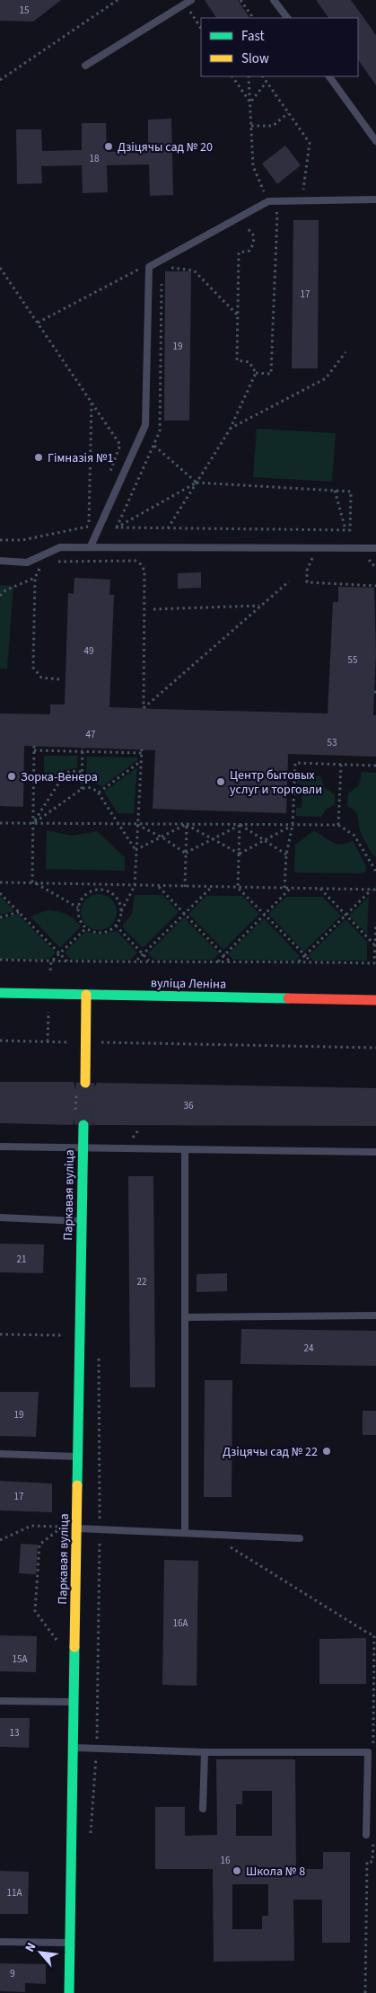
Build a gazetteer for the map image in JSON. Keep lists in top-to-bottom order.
{
  "streets": {
    "street": ["вуліца Леніна", "Паркавая вуліца"]
  },
  "places": [
    "Дзіцячы сад № 20",
    "Гімназія №1",
    "Зорка-Венера",
    "Центр бытовых услуг и торговли",
    "Дзіцячы сад № 22",
    "Школа № 8"
  ],
  "house_numbers": [
    "15",
    "18",
    "17",
    "19",
    "49",
    "55",
    "47",
    "53",
    "36",
    "21",
    "22",
    "24",
    "19",
    "17",
    "16А",
    "15А",
    "13",
    "16",
    "11А",
    "9"
  ],
  "legend": ["Fast", "Slow"],
  "north": "top left"
}
